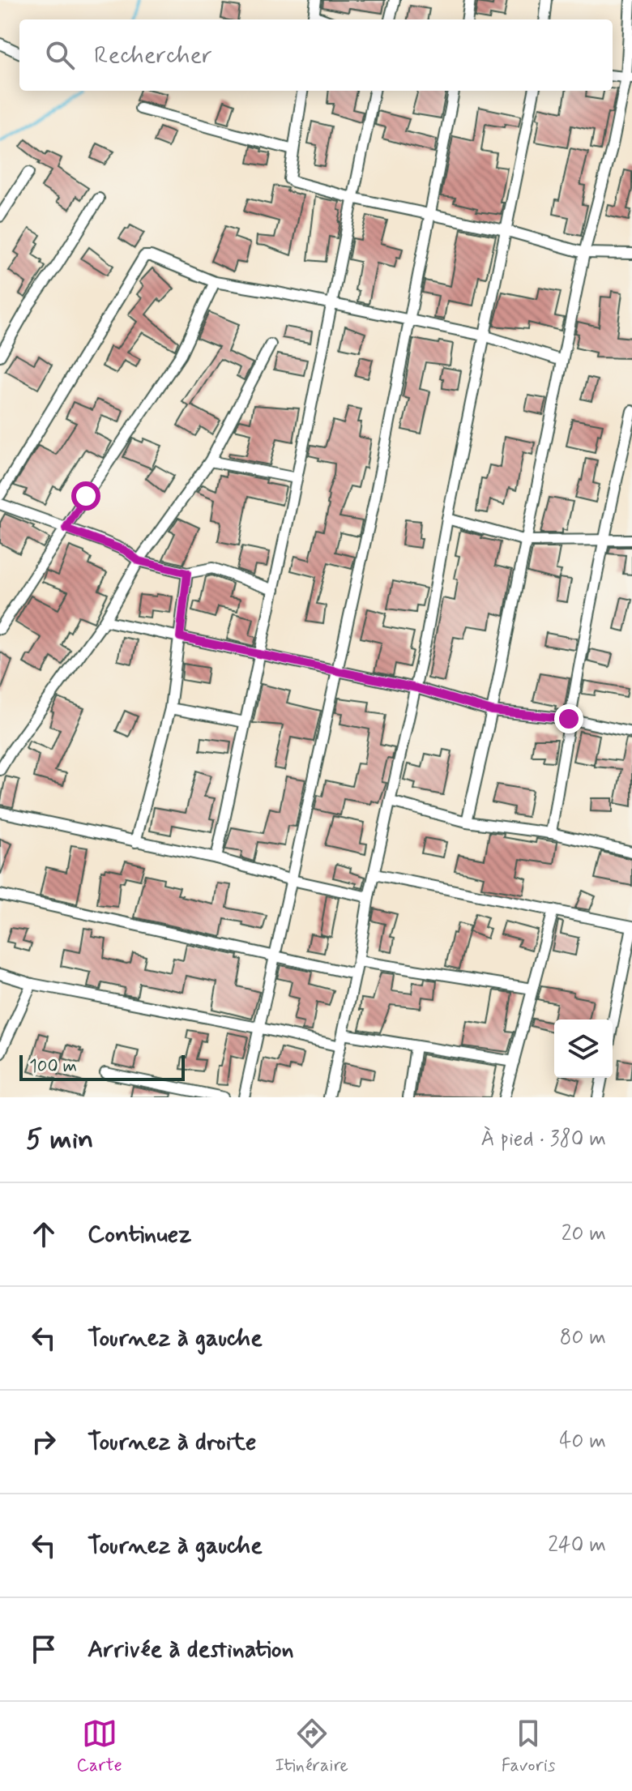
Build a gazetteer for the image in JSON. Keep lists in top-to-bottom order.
{
  "scale_bar": "100 m",
  "page": {
    "search": "Rechercher",
    "scale": "100 m",
    "heading": ["5 min", "À pied · 380 m"],
    "list": [
      ["Continuez", "20 m"],
      ["Tournez à gauche", "80 m"],
      ["Tournez à droite", "40 m"],
      ["Tournez à gauche", "240 m"],
      "Arrivée à destination"
    ],
    "nav": ["Carte", "Itinéraire", "Favoris"]
  }
}
